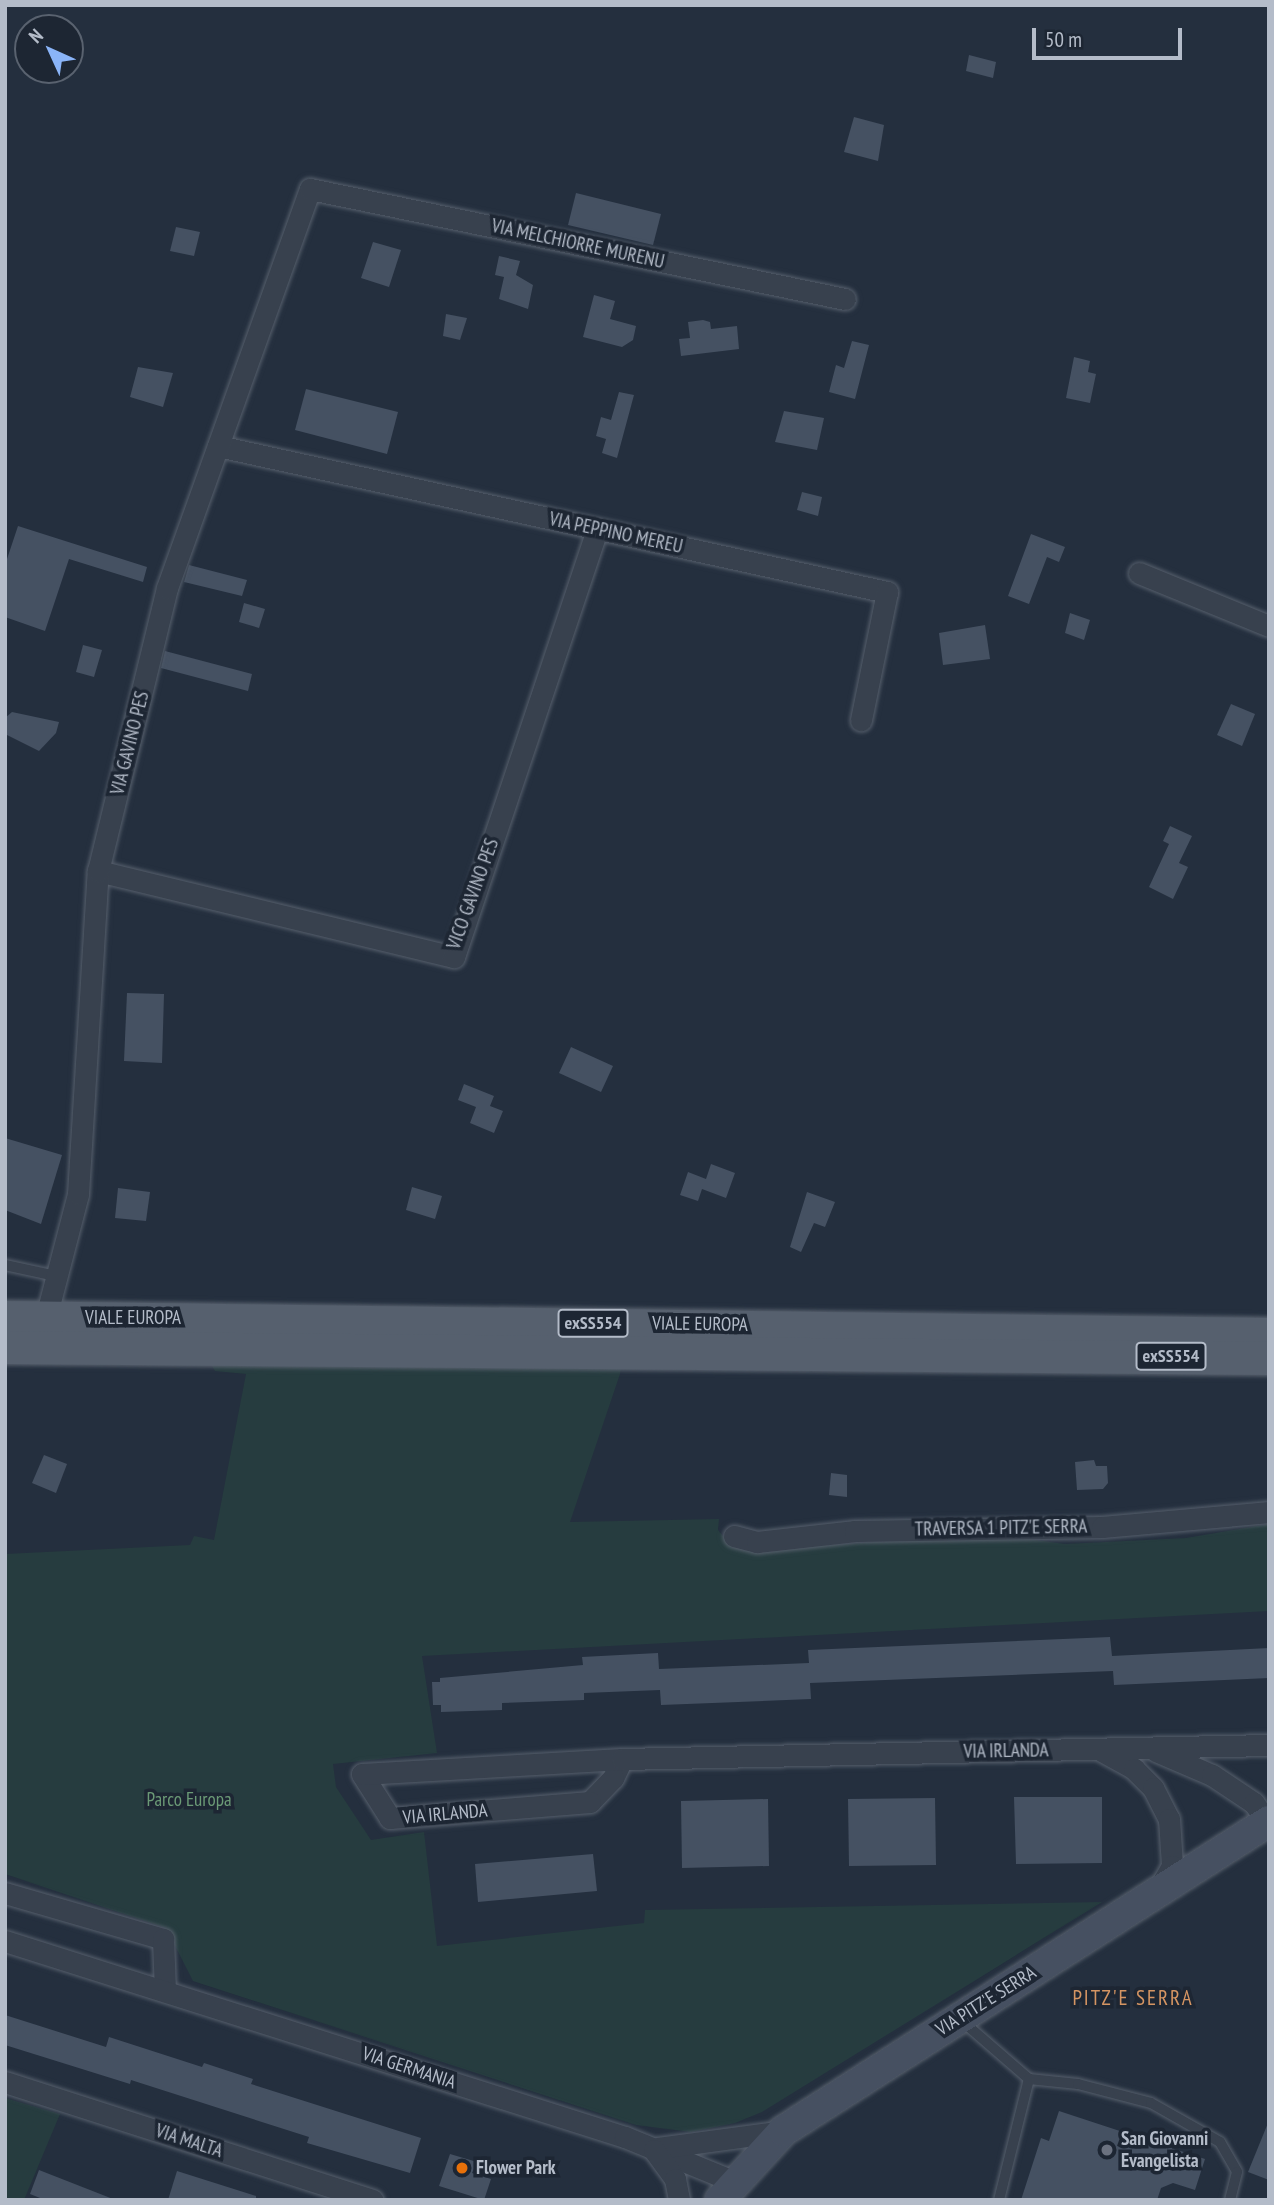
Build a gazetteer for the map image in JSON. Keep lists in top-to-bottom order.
{
  "streets": {
    "main road": ["VIALE EUROPA", "exSS554"],
    "street": [
      "VIA MELCHIORRE MURENU",
      "VIA PEPPINO MEREU",
      "VIA GAVINO PES",
      "VICO GAVINO PES",
      "TRAVERSA 1 PITZ'E SERRA",
      "VIA IRLANDA",
      "VIA PITZ'E SERRA",
      "VIA GERMANIA",
      "VIA MALTA"
    ]
  },
  "crossings": [
    ["VIA MELCHIORRE MURENU", "VIA GAVINO PES"],
    ["VIA PEPPINO MEREU", "VIA GAVINO PES"],
    ["VIA PEPPINO MEREU", "VICO GAVINO PES"],
    ["VIA GAVINO PES", "VICO GAVINO PES"],
    ["VIA GAVINO PES", "VIALE EUROPA"],
    ["VIA IRLANDA", "VIA PITZ'E SERRA"],
    ["VIA PITZ'E SERRA", "VIA GERMANIA"]
  ],
  "districts": ["PITZ'E SERRA"],
  "parks": ["Parco Europa"],
  "places": ["San Giovanni Evangelista", "Flower Park"],
  "scale_bar": "50 m",
  "north": "top left"
}
